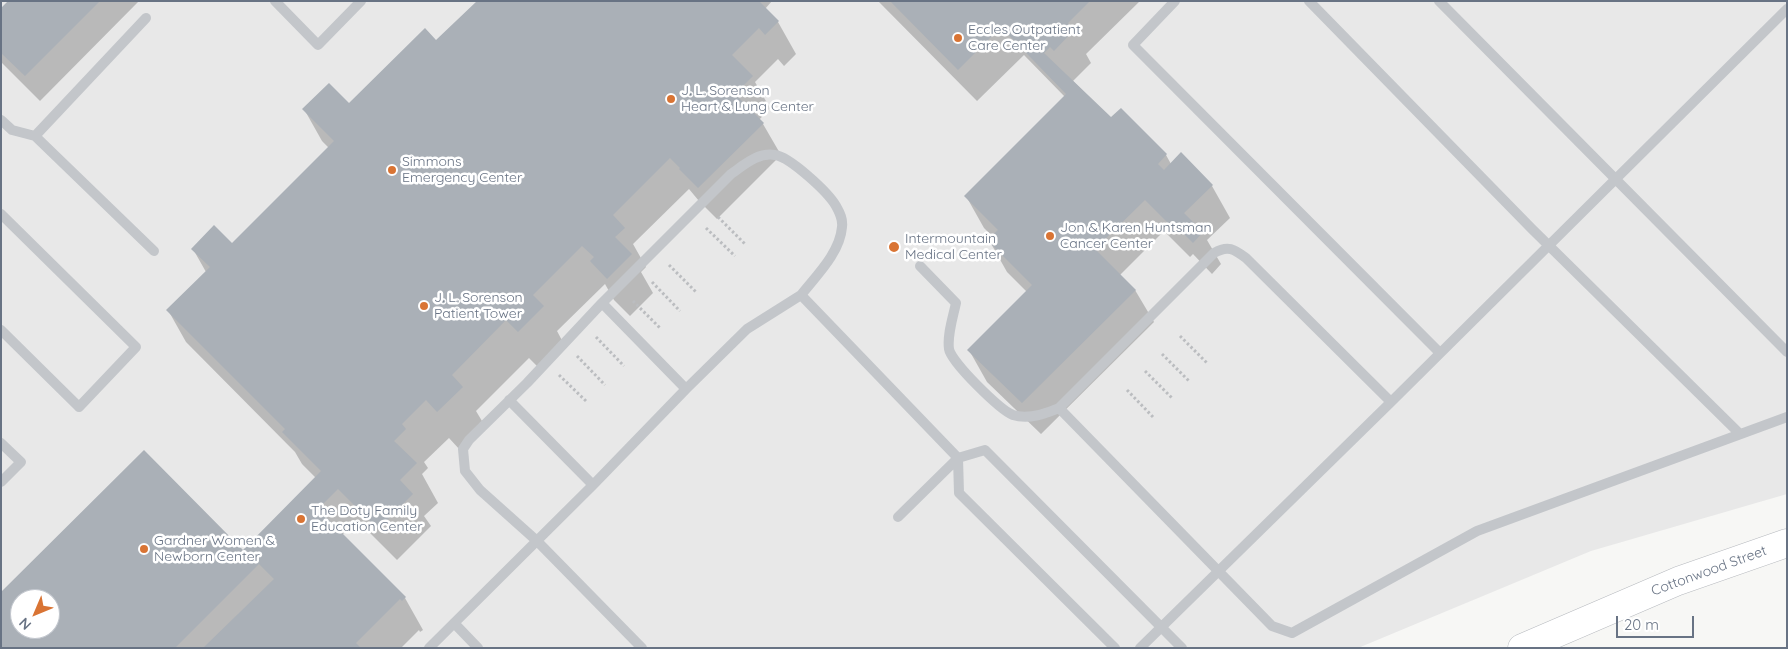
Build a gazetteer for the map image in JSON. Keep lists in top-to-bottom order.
{
  "streets": {
    "street": ["Cottonwood Street"]
  },
  "places": [
    "Eccles Outpatient Care Center",
    "J. L. Sorenson Heart & Lung Center",
    "Simmons Emergency Center",
    "Jon & Karen Huntsman Cancer Center",
    "Intermountain Medical Center",
    "J. L. Sorenson Patient Tower",
    "The Doty Family Education Center",
    "Gardner Women & Newborn Center"
  ],
  "scale_bar": "20 m",
  "north": "bottom left"
}
